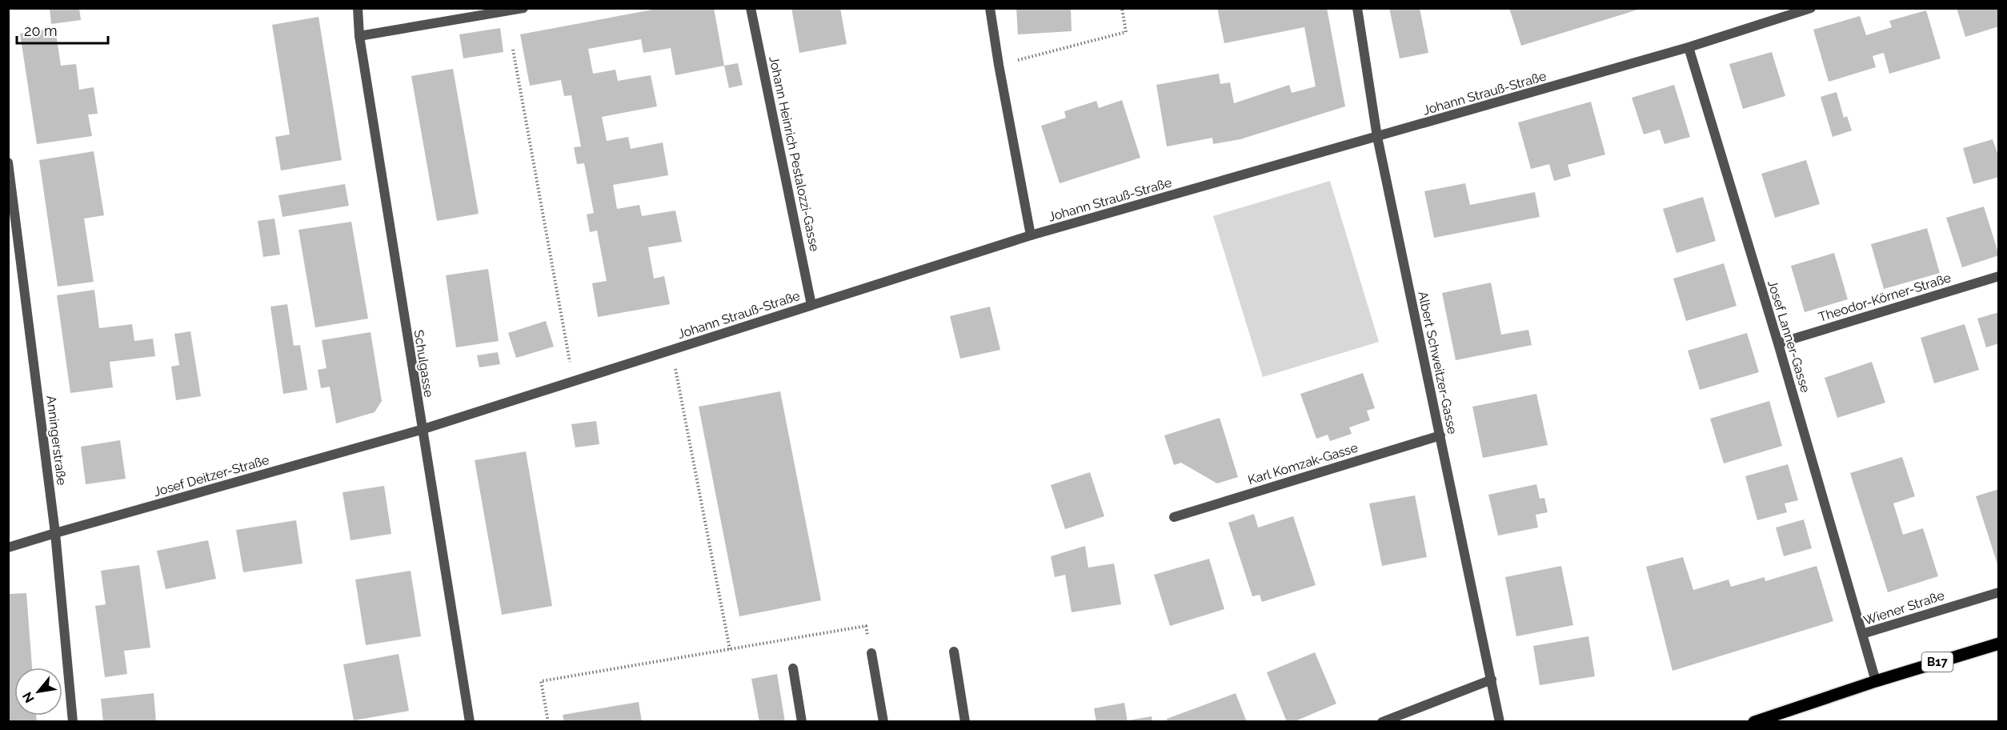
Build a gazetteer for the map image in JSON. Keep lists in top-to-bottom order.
{
  "streets": {
    "main road": ["B17"],
    "street": [
      "Johann Strauß-Straße",
      "Johann Heinrich Pestalozzi-Gasse",
      "Theodor-Körner-Straße",
      "Josef Lanner-Gasse",
      "Albert Schweitzer-Gasse",
      "Schulgasse",
      "Anningerstraße",
      "Karl Komzak-Gasse",
      "Josef Deitzer-Straße",
      "Wiener Straße"
    ]
  },
  "crossings": [
    ["Johann Strauß-Straße", "Johann Heinrich Pestalozzi-Gasse"],
    ["Johann Strauß-Straße", "Josef Lanner-Gasse"],
    ["Johann Strauß-Straße", "Albert Schweitzer-Gasse"],
    ["Johann Strauß-Straße", "Schulgasse"],
    ["Johann Strauß-Straße", "Josef Deitzer-Straße"],
    ["Theodor-Körner-Straße", "Josef Lanner-Gasse"],
    ["Josef Lanner-Gasse", "Wiener Straße"],
    ["Albert Schweitzer-Gasse", "Karl Komzak-Gasse"],
    ["Schulgasse", "Josef Deitzer-Straße"],
    ["Anningerstraße", "Josef Deitzer-Straße"],
    ["Wiener Straße", "B17"]
  ],
  "scale_bar": "20 m",
  "north": "bottom left"
}
